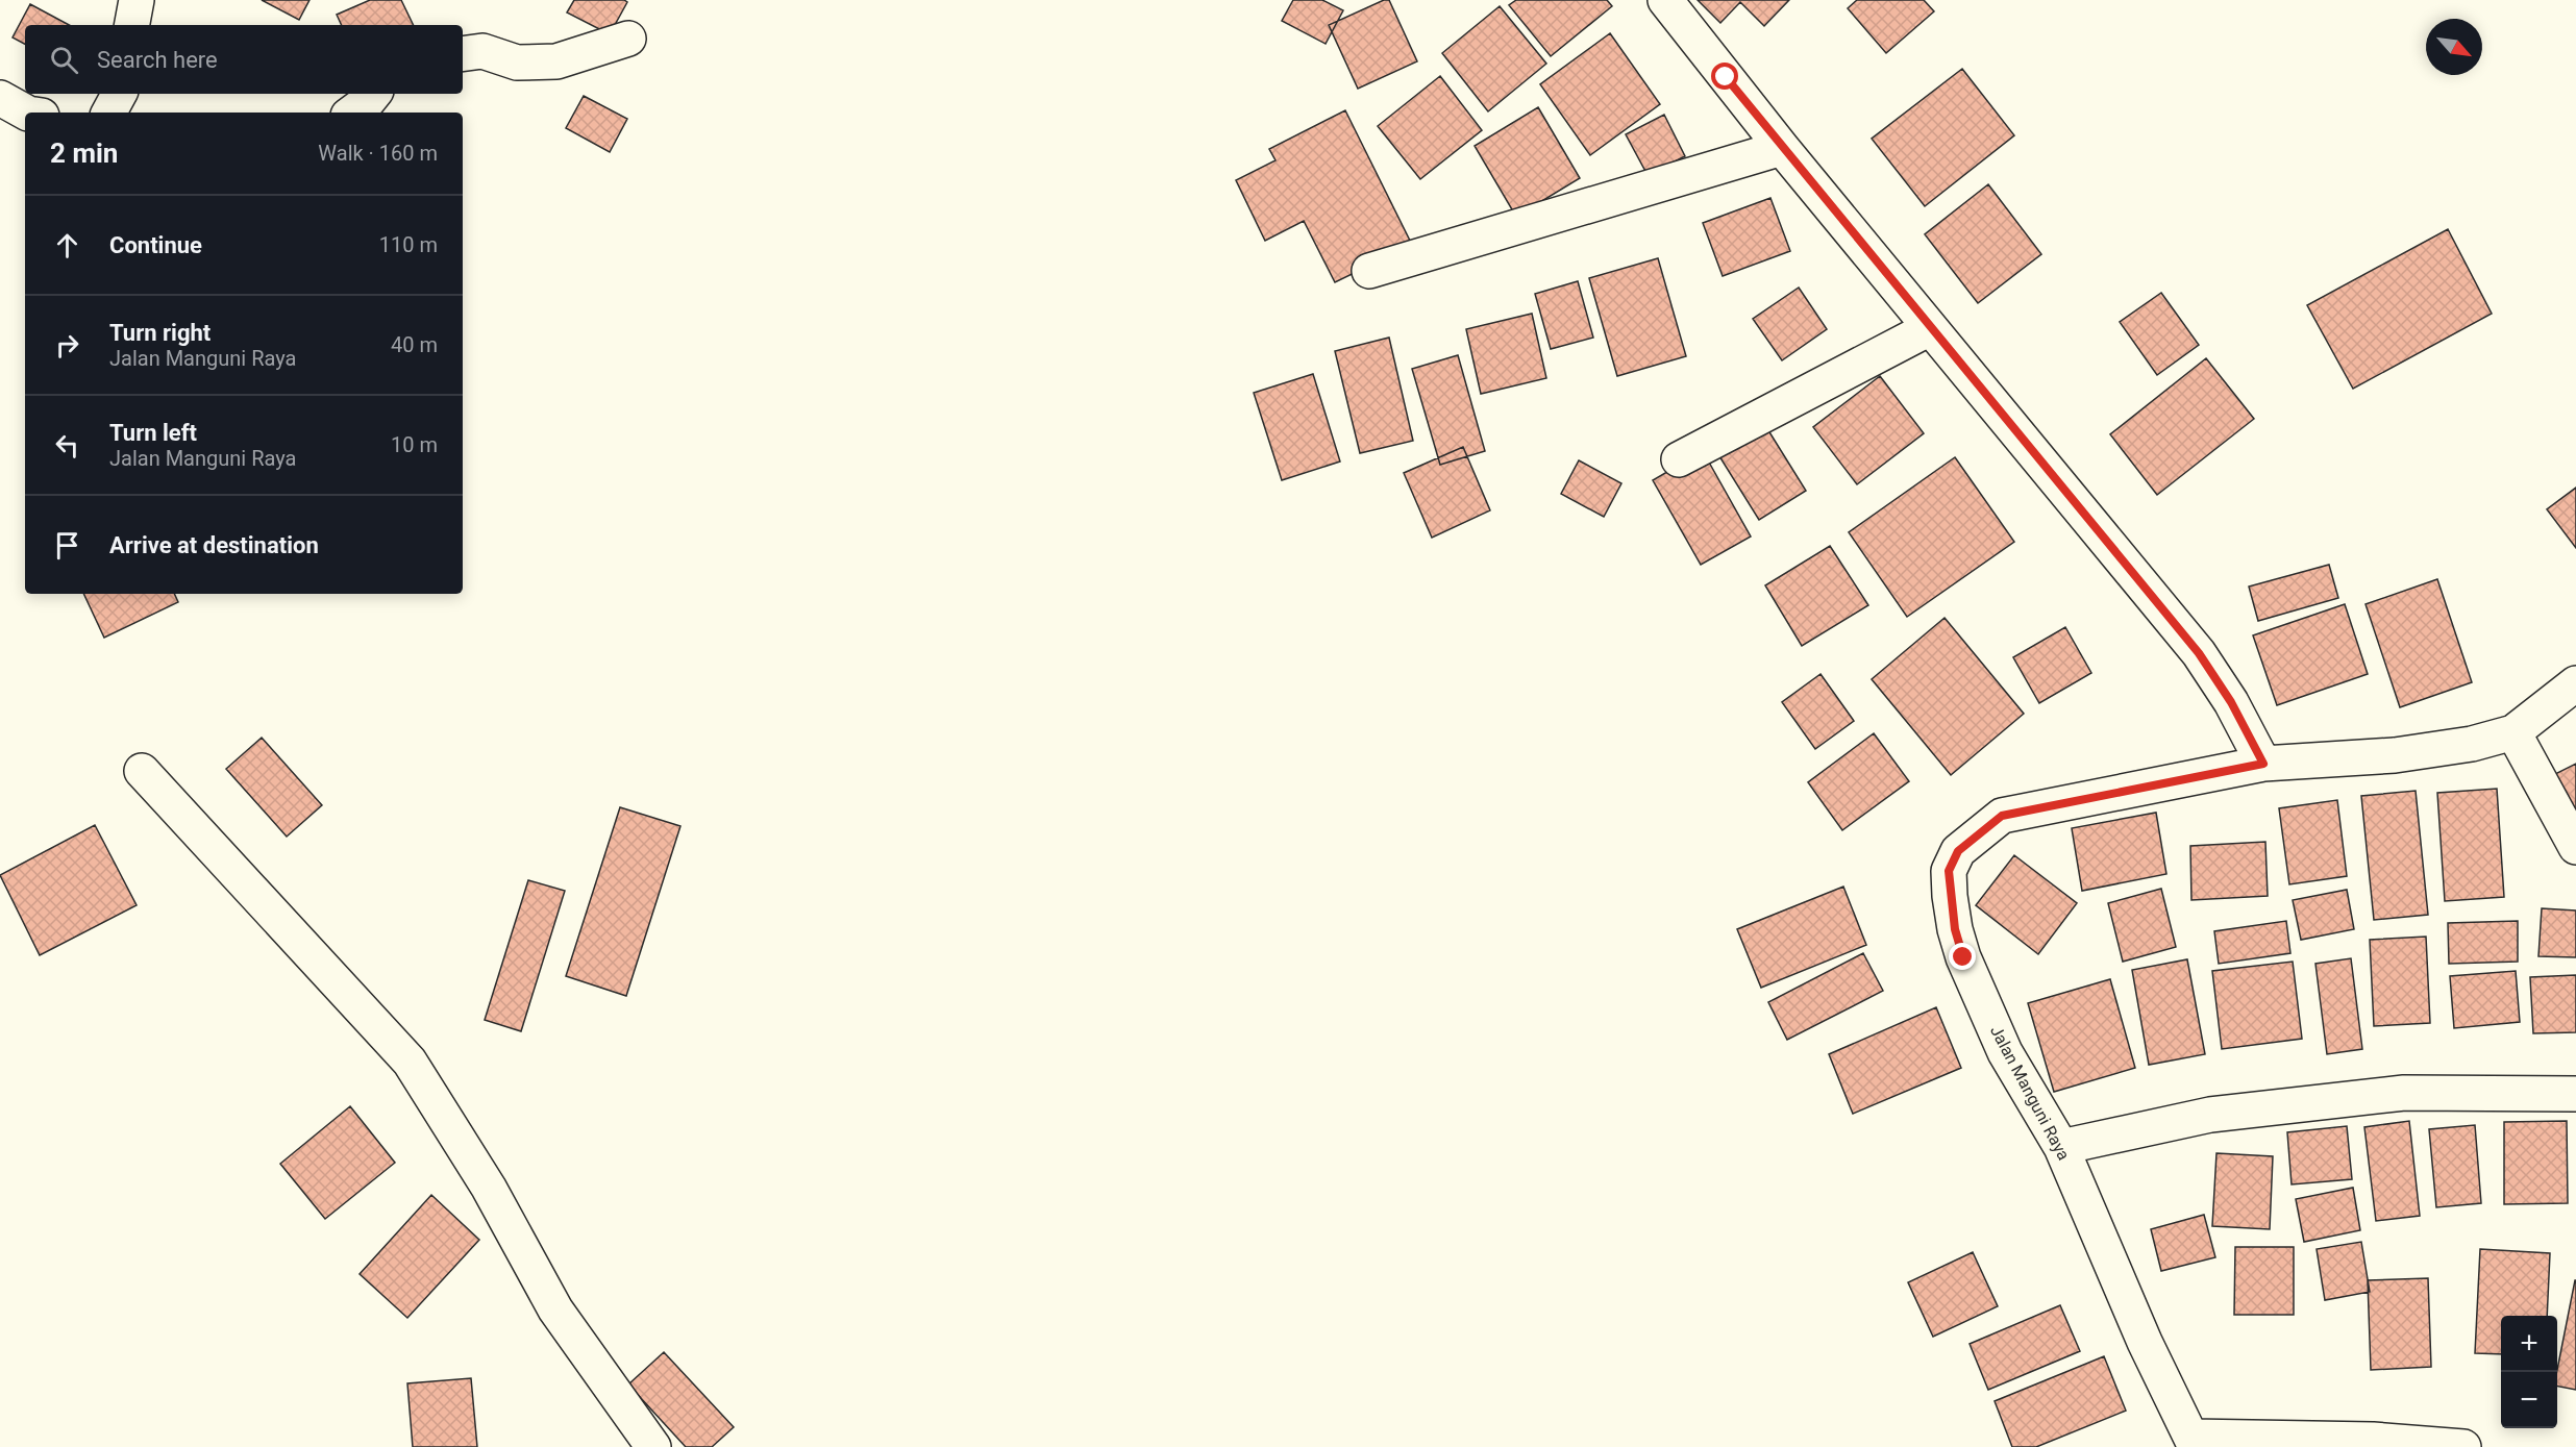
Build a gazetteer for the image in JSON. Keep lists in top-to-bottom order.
{
  "streets": {
    "street": ["Jalan Manguni Raya"]
  },
  "north": "bottom right",
  "page": {
    "search": "Search here",
    "heading": ["2 min", "Walk · 160 m"],
    "list": [
      ["Continue", "110 m"],
      ["Turn right", "Jalan Manguni Raya", "40 m"],
      ["Turn left", "Jalan Manguni Raya", "10 m"],
      "Arrive at destination"
    ],
    "map_buttons": ["+", "−"]
  }
}
